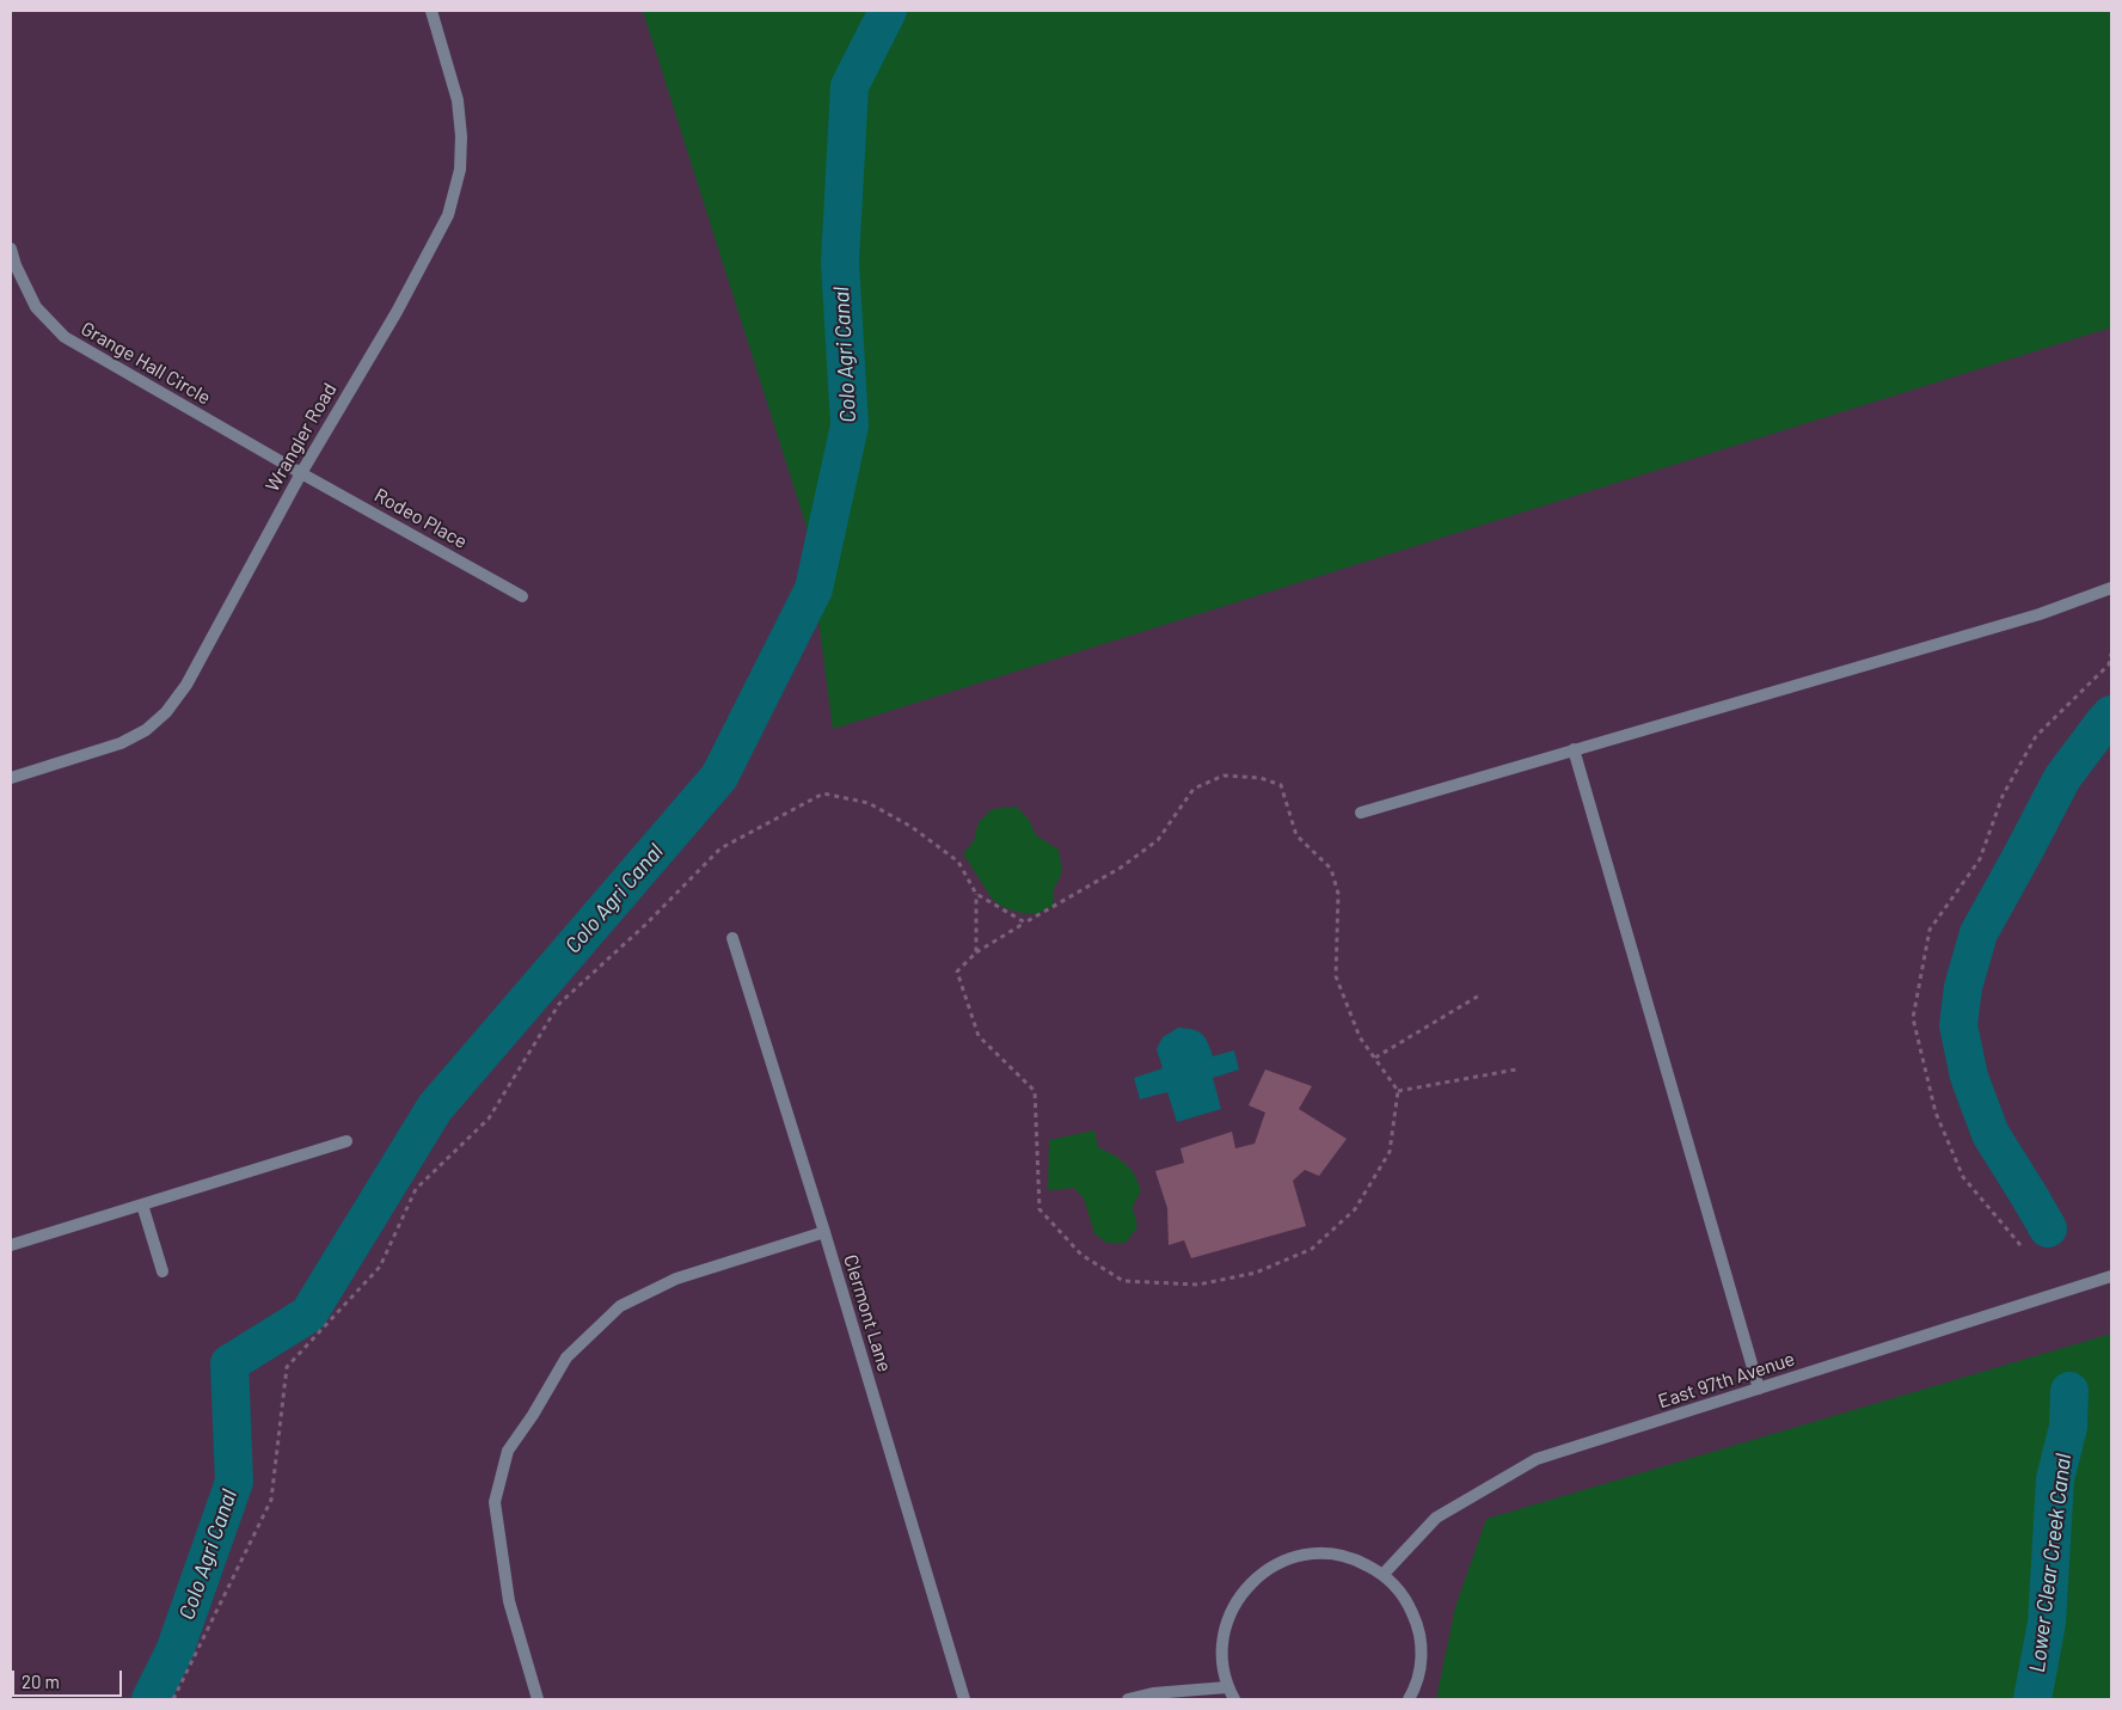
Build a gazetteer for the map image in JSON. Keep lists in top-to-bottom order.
{
  "streets": {
    "street": [
      "Grange Hall Circle",
      "Wrangler Road",
      "Rodeo Place",
      "Clermont Lane",
      "East 97th Avenue"
    ]
  },
  "crossings": [
    ["Grange Hall Circle", "Wrangler Road"],
    ["Grange Hall Circle", "Rodeo Place"],
    ["Wrangler Road", "Rodeo Place"]
  ],
  "water": ["Colo Agri Canal", "Lower Clear Creek Canal"],
  "scale_bar": "20 m"
}
